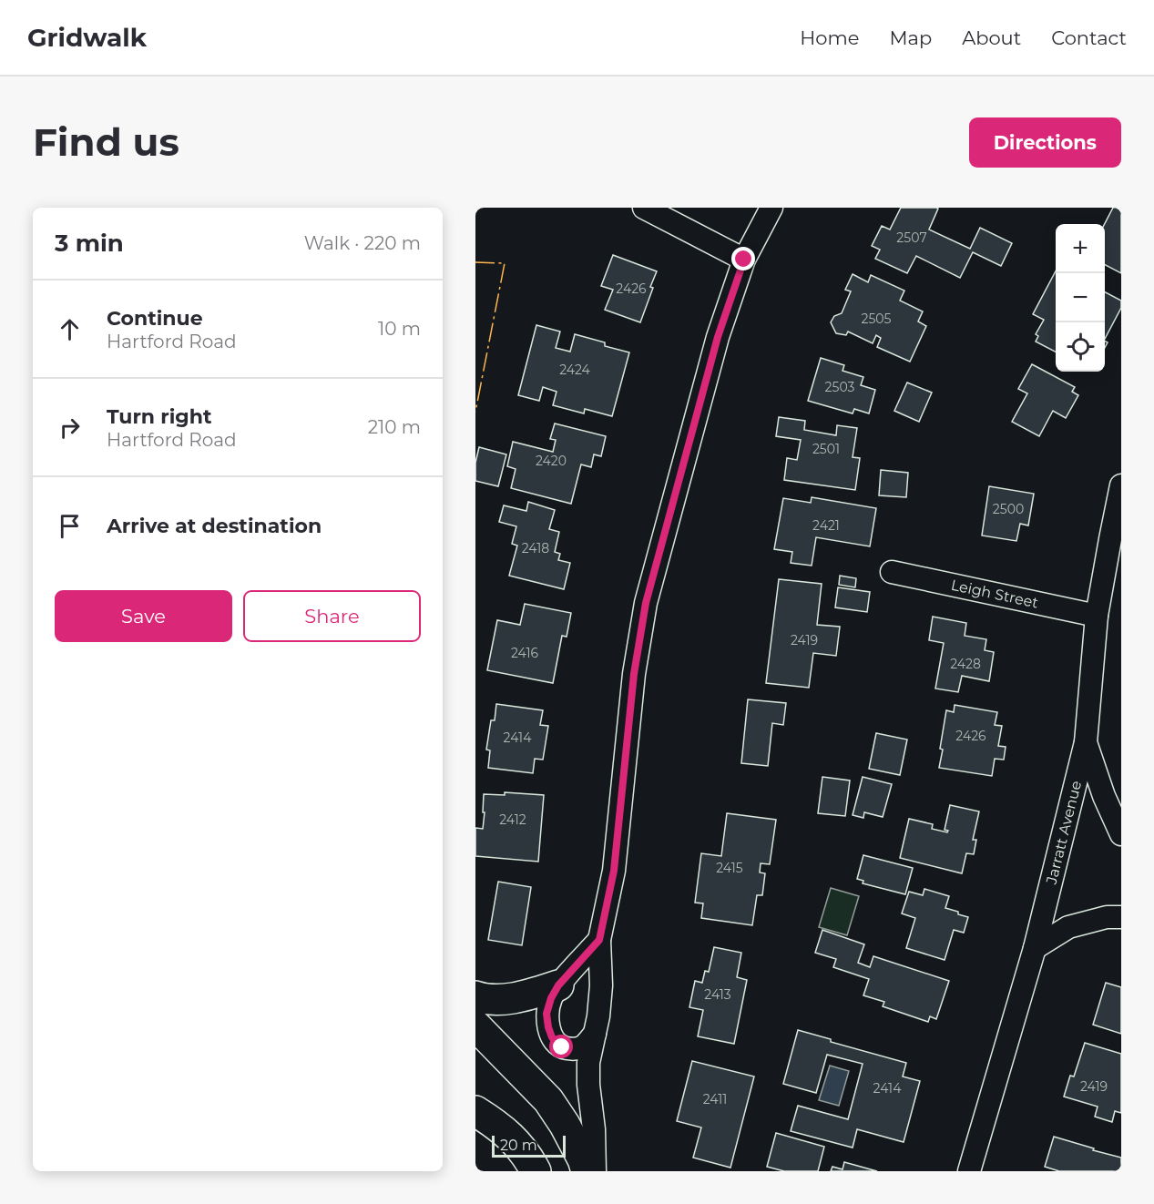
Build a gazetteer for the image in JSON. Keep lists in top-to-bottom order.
{
  "streets": {
    "street": ["Leigh Street", "Jarratt Avenue"]
  },
  "crossings": [
    ["Leigh Street", "Jarratt Avenue"]
  ],
  "house_numbers": [
    "2507",
    "2426",
    "2505",
    "2424",
    "2503",
    "2501",
    "2420",
    "2500",
    "2421",
    "2418",
    "2419",
    "2416",
    "2428",
    "2426",
    "2414",
    "2412",
    "2415",
    "2413",
    "2419",
    "2414",
    "2411"
  ],
  "scale_bar": "20 m",
  "page": {
    "header": "Gridwalk",
    "nav": [
      "Home",
      "Map",
      "About",
      "Contact"
    ],
    "buttons": [
      "Directions",
      ["Save", "Share"]
    ],
    "title": "Find us",
    "heading": ["3 min", "Walk · 220 m"],
    "map_buttons": ["+", "−"],
    "list": [
      ["Continue", "Hartford Road", "10 m"],
      ["Turn right", "Hartford Road", "210 m"],
      "Arrive at destination"
    ],
    "scale": "20 m"
  }
}
